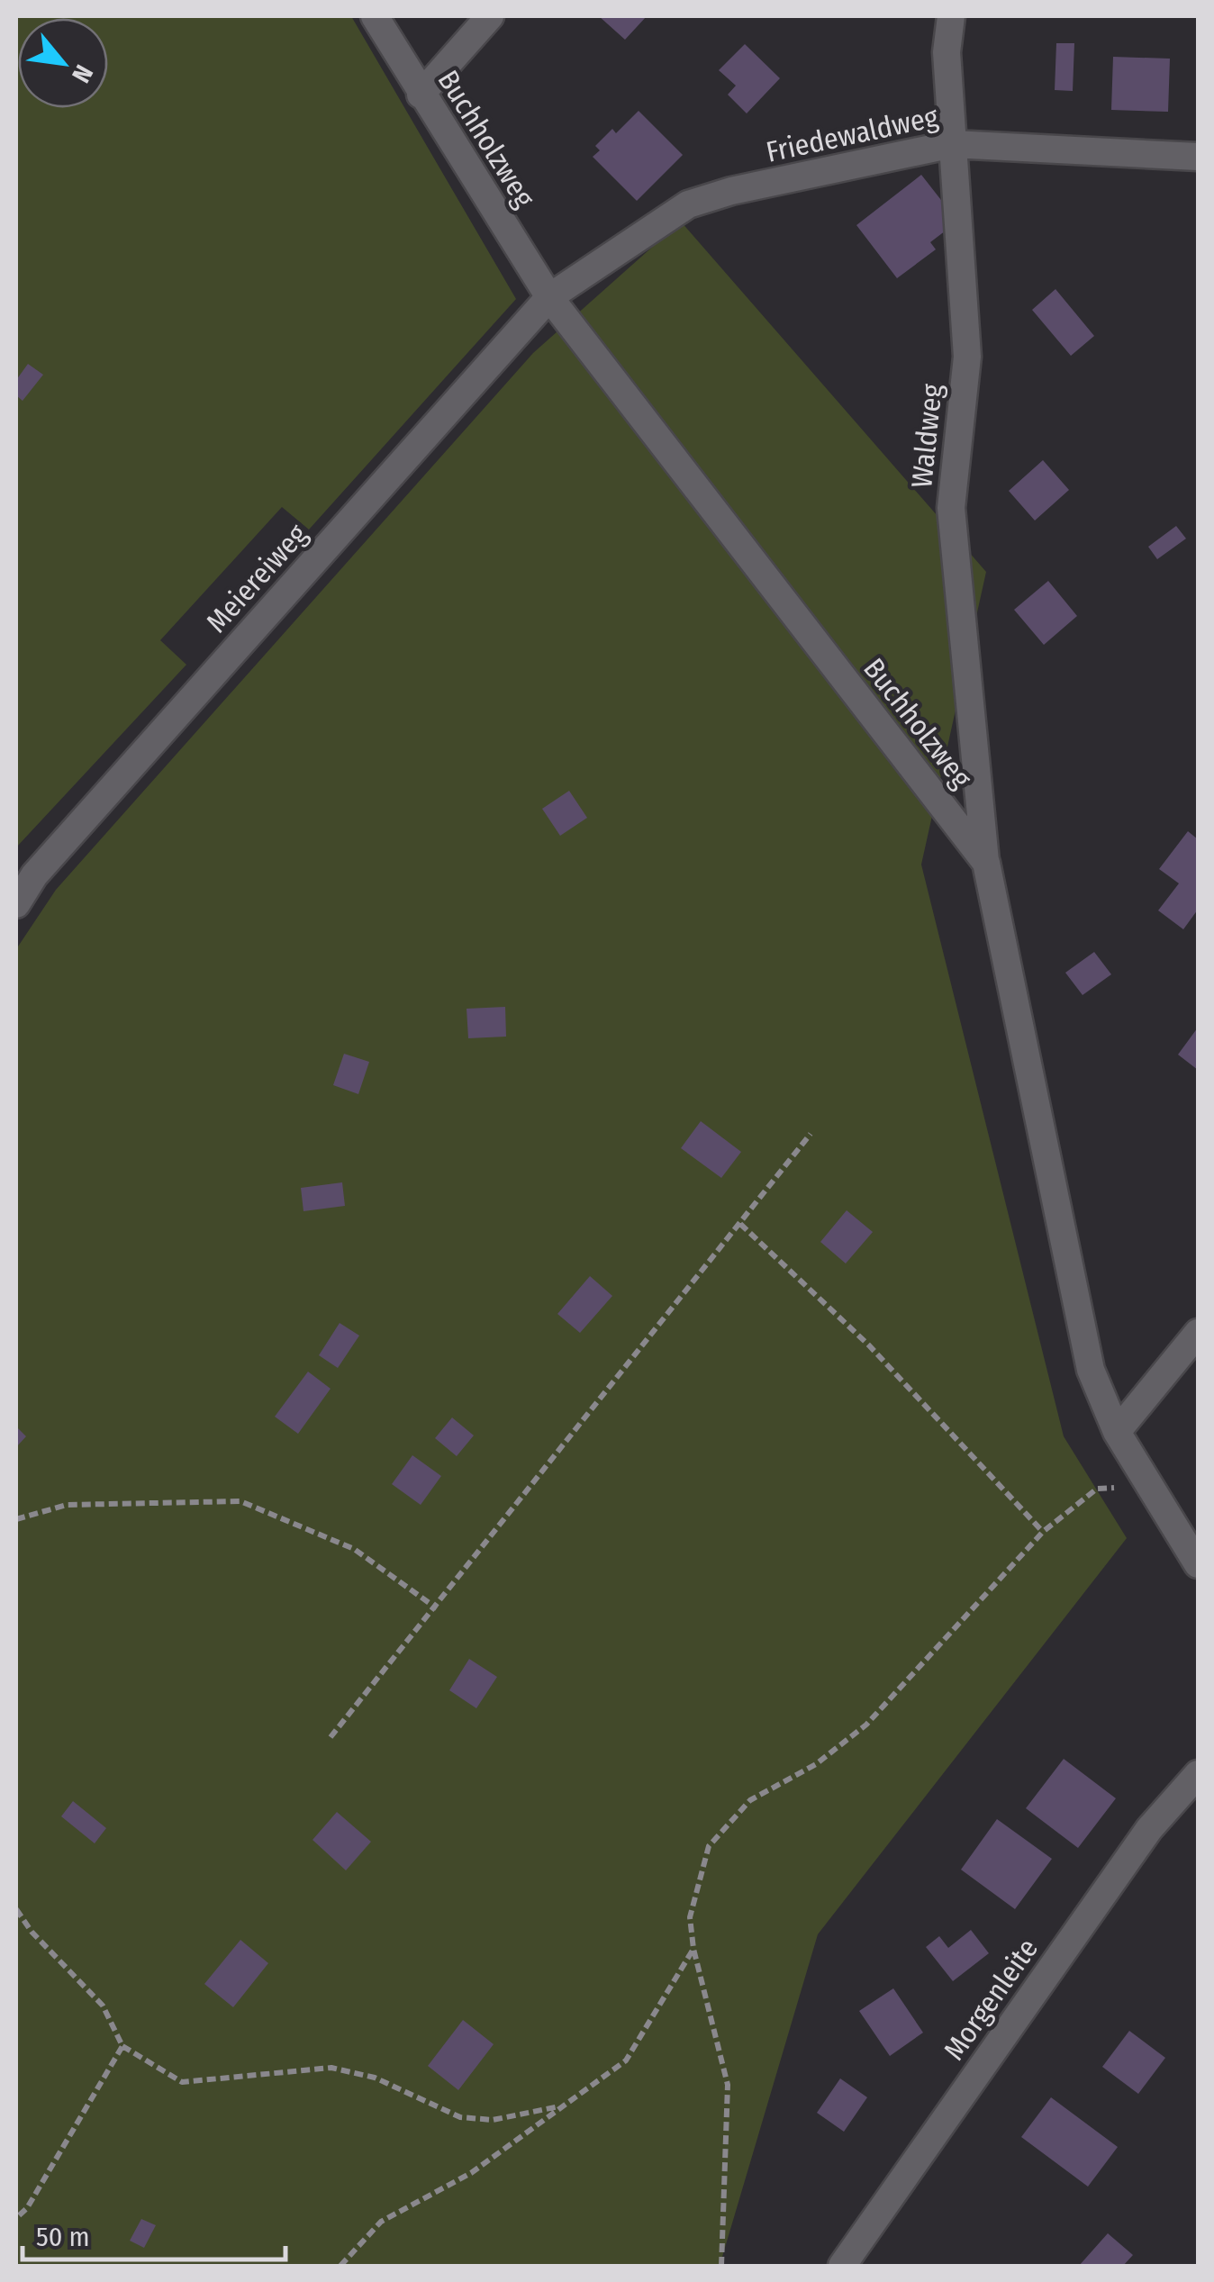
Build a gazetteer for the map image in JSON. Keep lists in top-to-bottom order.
{
  "streets": {
    "street": [
      "Friedewaldweg",
      "Buchholzweg",
      "Waldweg",
      "Meiereiweg",
      "Morgenleite"
    ]
  },
  "crossings": [
    ["Friedewaldweg", "Buchholzweg"],
    ["Friedewaldweg", "Waldweg"],
    ["Friedewaldweg", "Meiereiweg"],
    ["Buchholzweg", "Waldweg"],
    ["Buchholzweg", "Meiereiweg"]
  ],
  "scale_bar": "50 m",
  "north": "bottom right"
}
